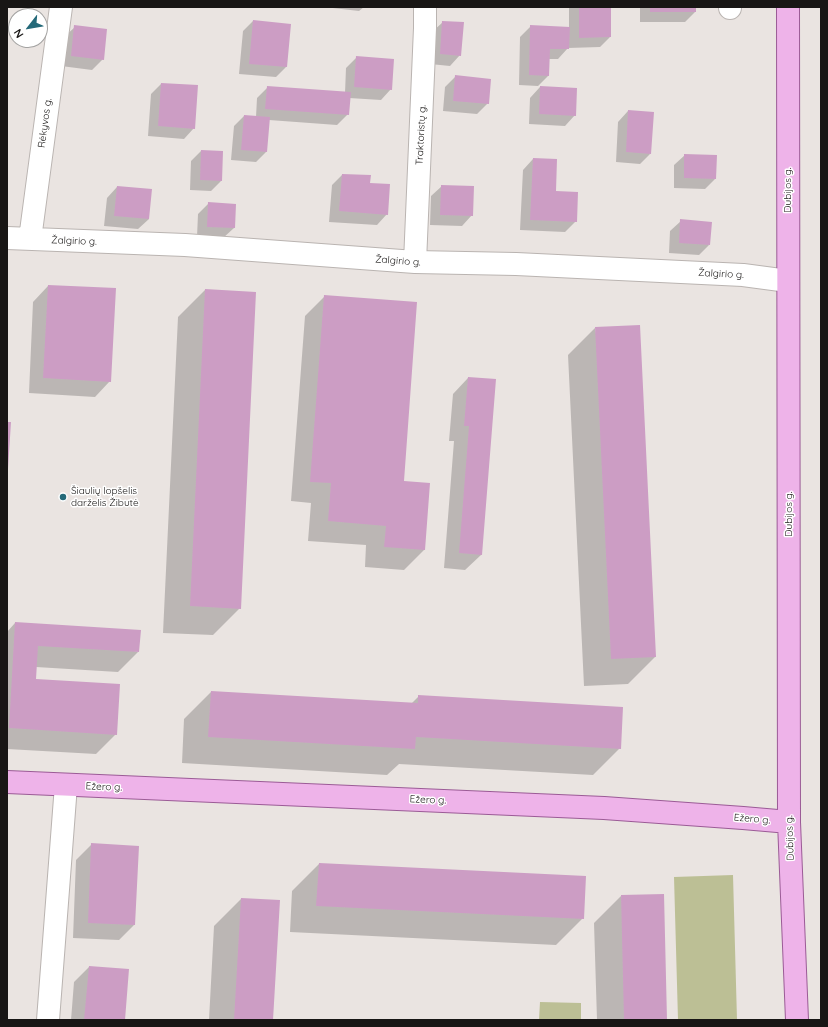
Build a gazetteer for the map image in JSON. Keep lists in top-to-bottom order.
{
  "streets": {
    "main road": ["Dubijos g.", "Ežero g."],
    "street": ["Rėkyvos g.", "Traktoristų g.", "Žalgirio g."]
  },
  "crossings": [
    ["Rėkyvos g.", "Žalgirio g."],
    ["Traktoristų g.", "Žalgirio g."],
    ["Dubijos g.", "Žalgirio g."],
    ["Dubijos g.", "Ežero g."]
  ],
  "places": ["Šiaulių lopšelis darželis Žibutė"],
  "north": "bottom left"
}
